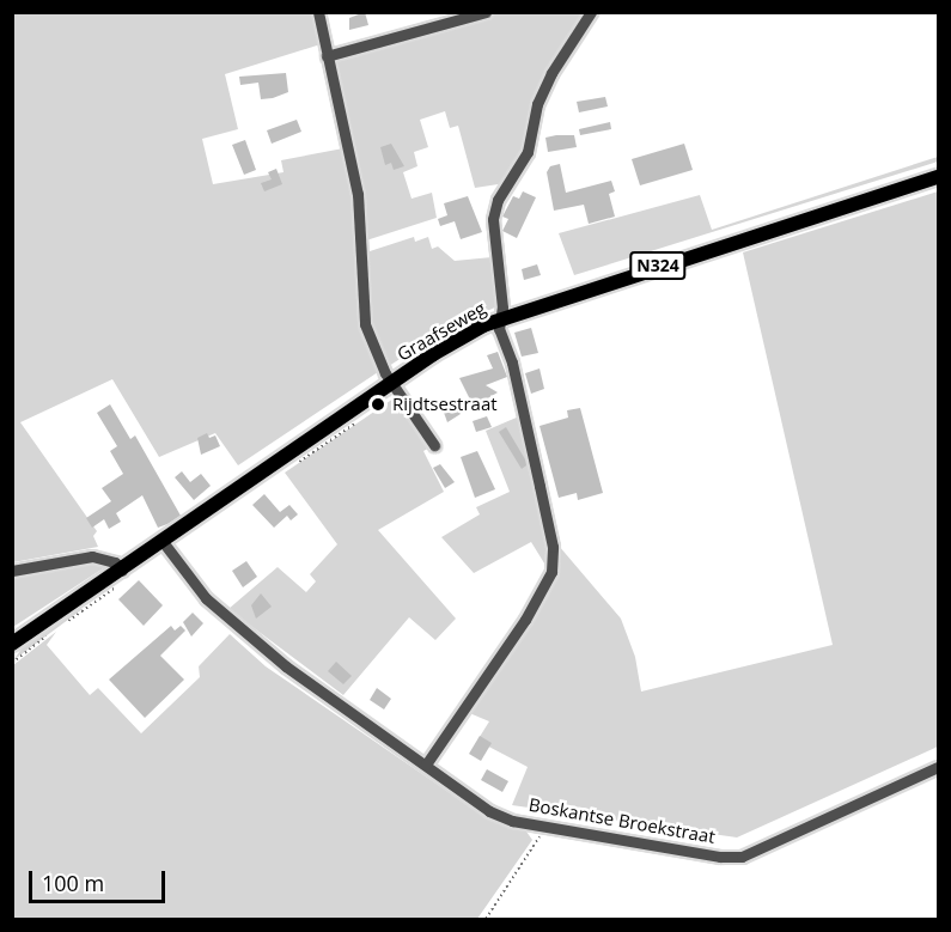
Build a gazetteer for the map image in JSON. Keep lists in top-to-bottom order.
{
  "streets": {
    "main road": ["N324", "Graafseweg"],
    "street": ["Boskantse Broekstraat"]
  },
  "crossings": [
    ["Graafseweg", "Boskantse Broekstraat"]
  ],
  "places": ["Rijdtsestraat"],
  "scale_bar": "100 m"
}
